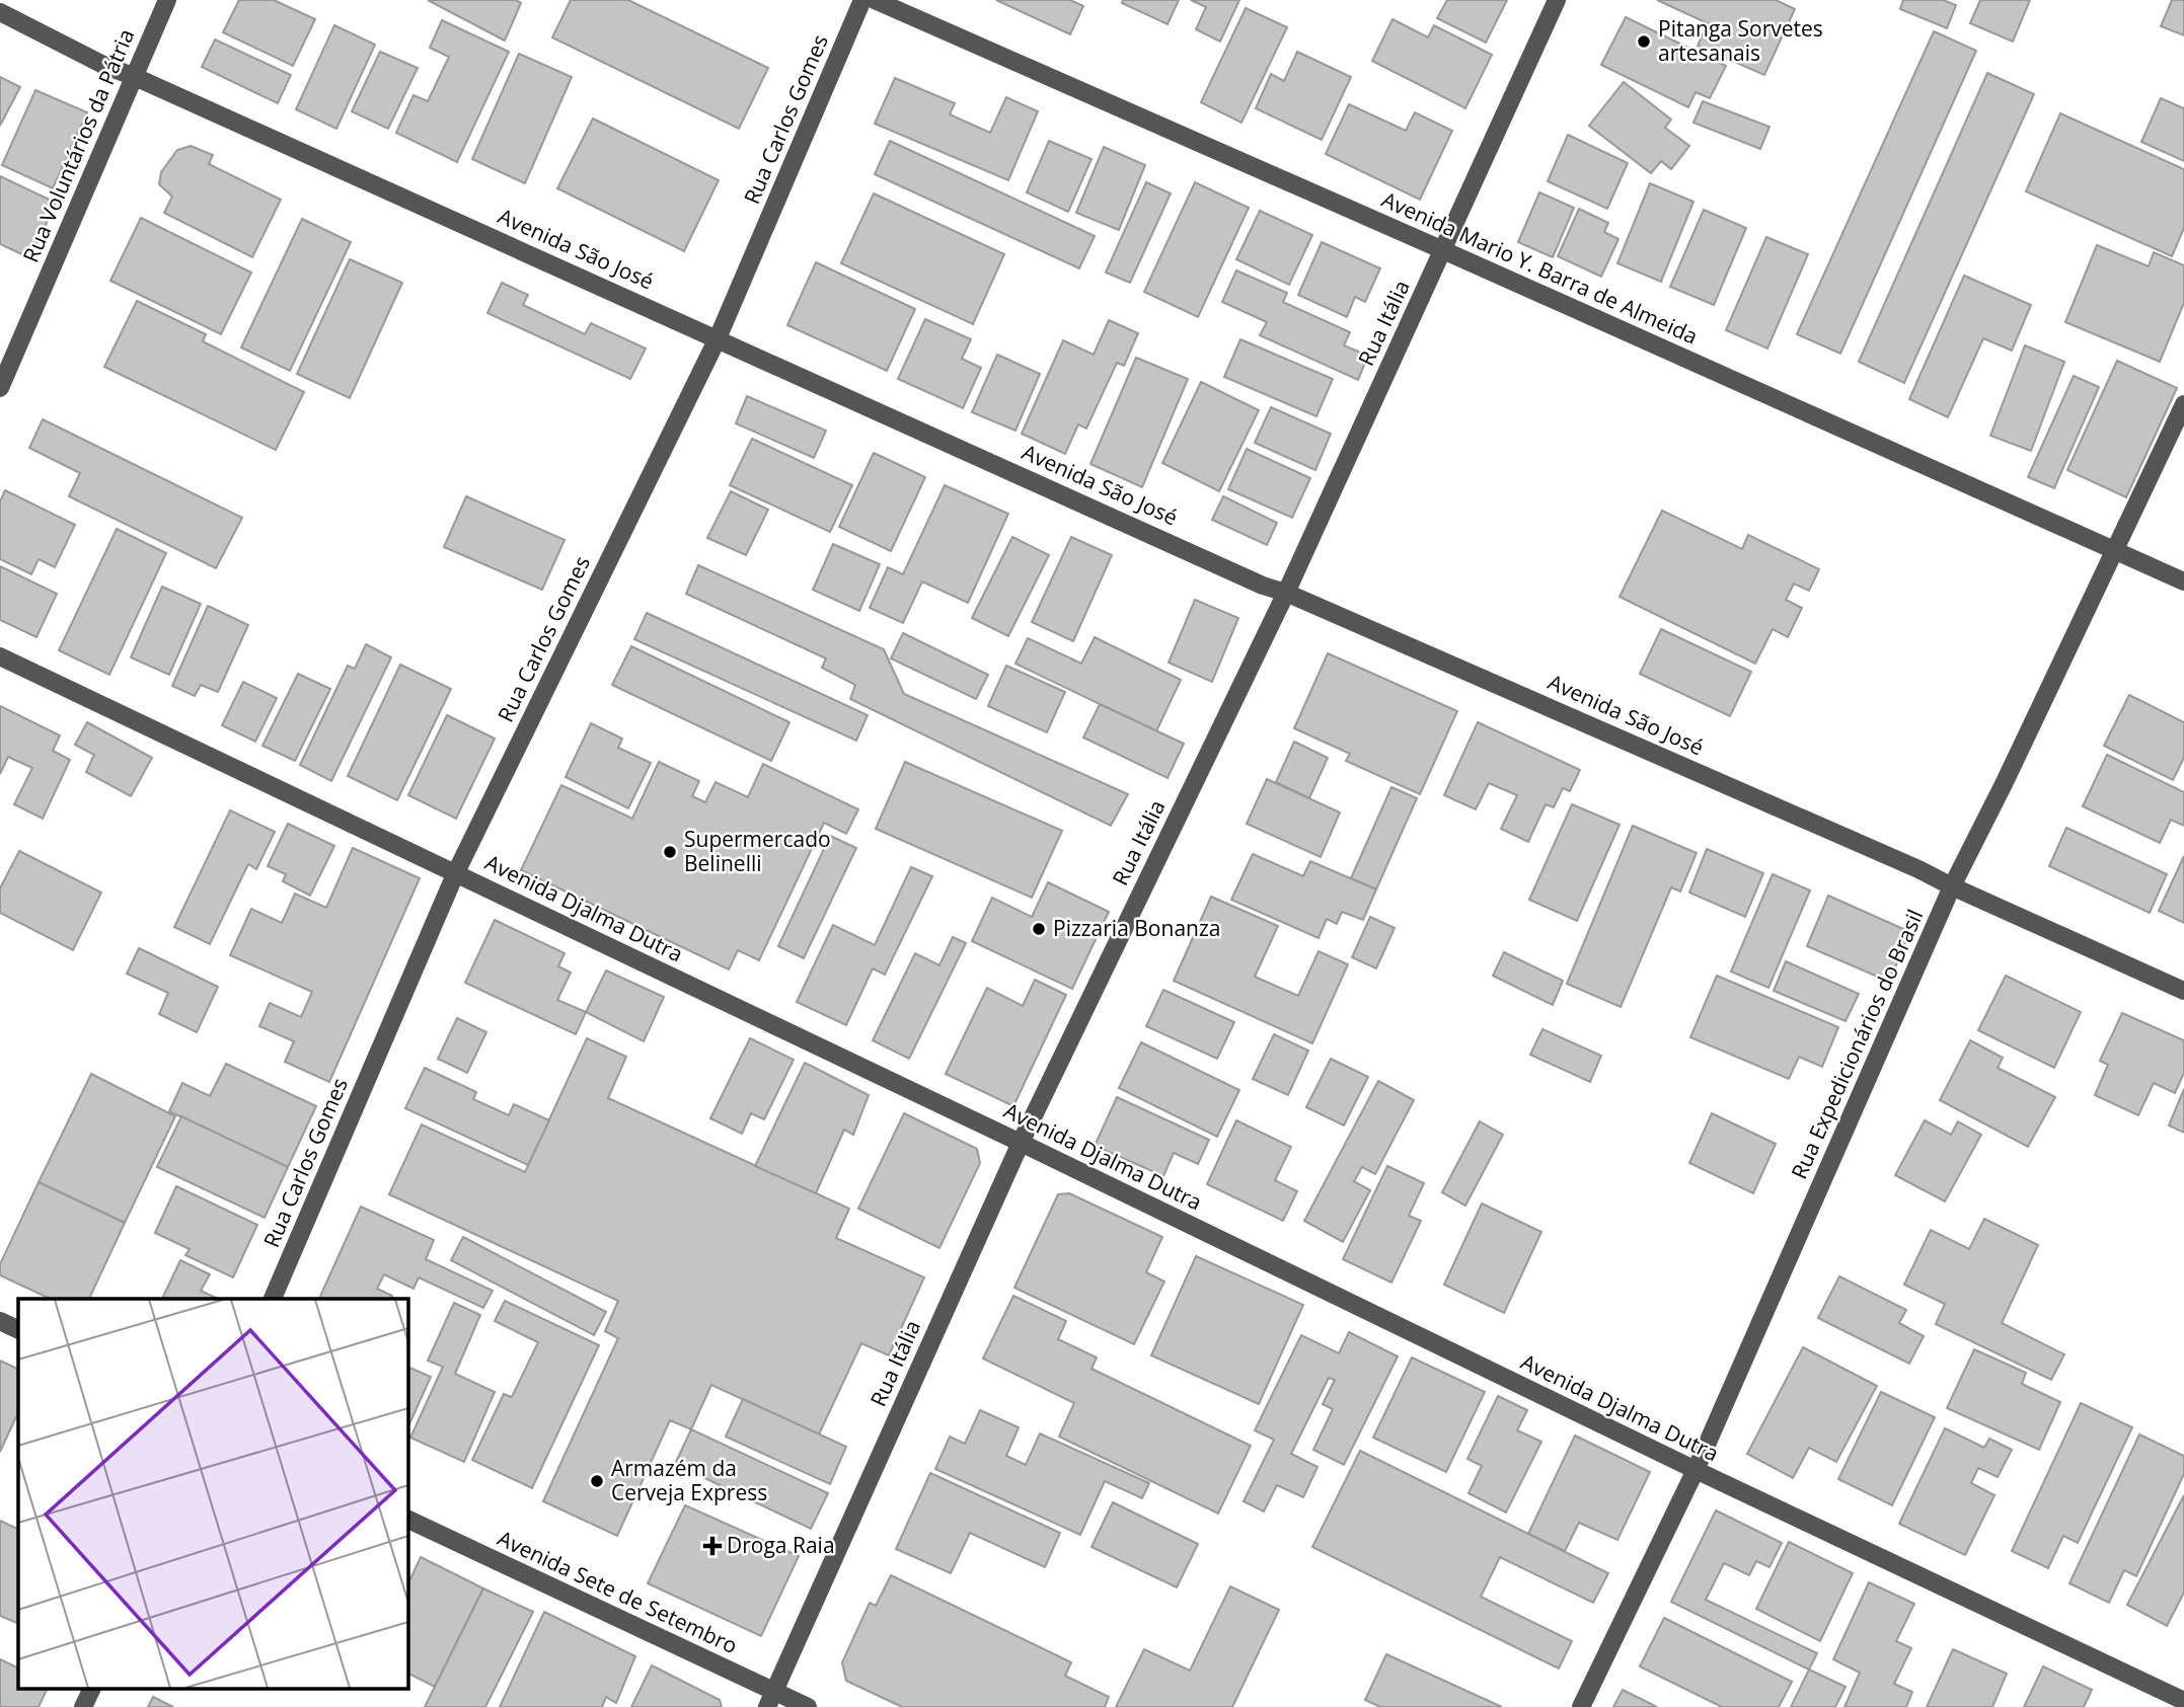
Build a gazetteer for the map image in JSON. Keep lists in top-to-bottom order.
{
  "streets": {
    "street": [
      "Rua Carlos Gomes",
      "Rua Voluntários da Pátria",
      "Avenida São José",
      "Avenida Mario Y. Barra de Almeida",
      "Rua Itália",
      "Avenida Djalma Dutra",
      "Rua Expedicionários do Brasil",
      "Avenida Sete de Setembro"
    ]
  },
  "crossings": [
    ["Rua Carlos Gomes", "Avenida São José"],
    ["Rua Carlos Gomes", "Avenida Djalma Dutra"],
    ["Rua Voluntários da Pátria", "Avenida São José"],
    ["Avenida São José", "Rua Itália"],
    ["Avenida São José", "Rua Expedicionários do Brasil"],
    ["Avenida Mario Y. Barra de Almeida", "Rua Itália"],
    ["Avenida Mario Y. Barra de Almeida", "Rua Expedicionários do Brasil"],
    ["Rua Itália", "Avenida Djalma Dutra"],
    ["Rua Itália", "Avenida Sete de Setembro"],
    ["Avenida Djalma Dutra", "Rua Expedicionários do Brasil"]
  ],
  "places": {
    "other": [
      "Pitanga Sorvetes artesanais",
      "Supermercado Belinelli",
      "Pizzaria Bonanza",
      "Armazém da Cerveja Express"
    ],
    "health": ["Droga Raia"]
  }
}
